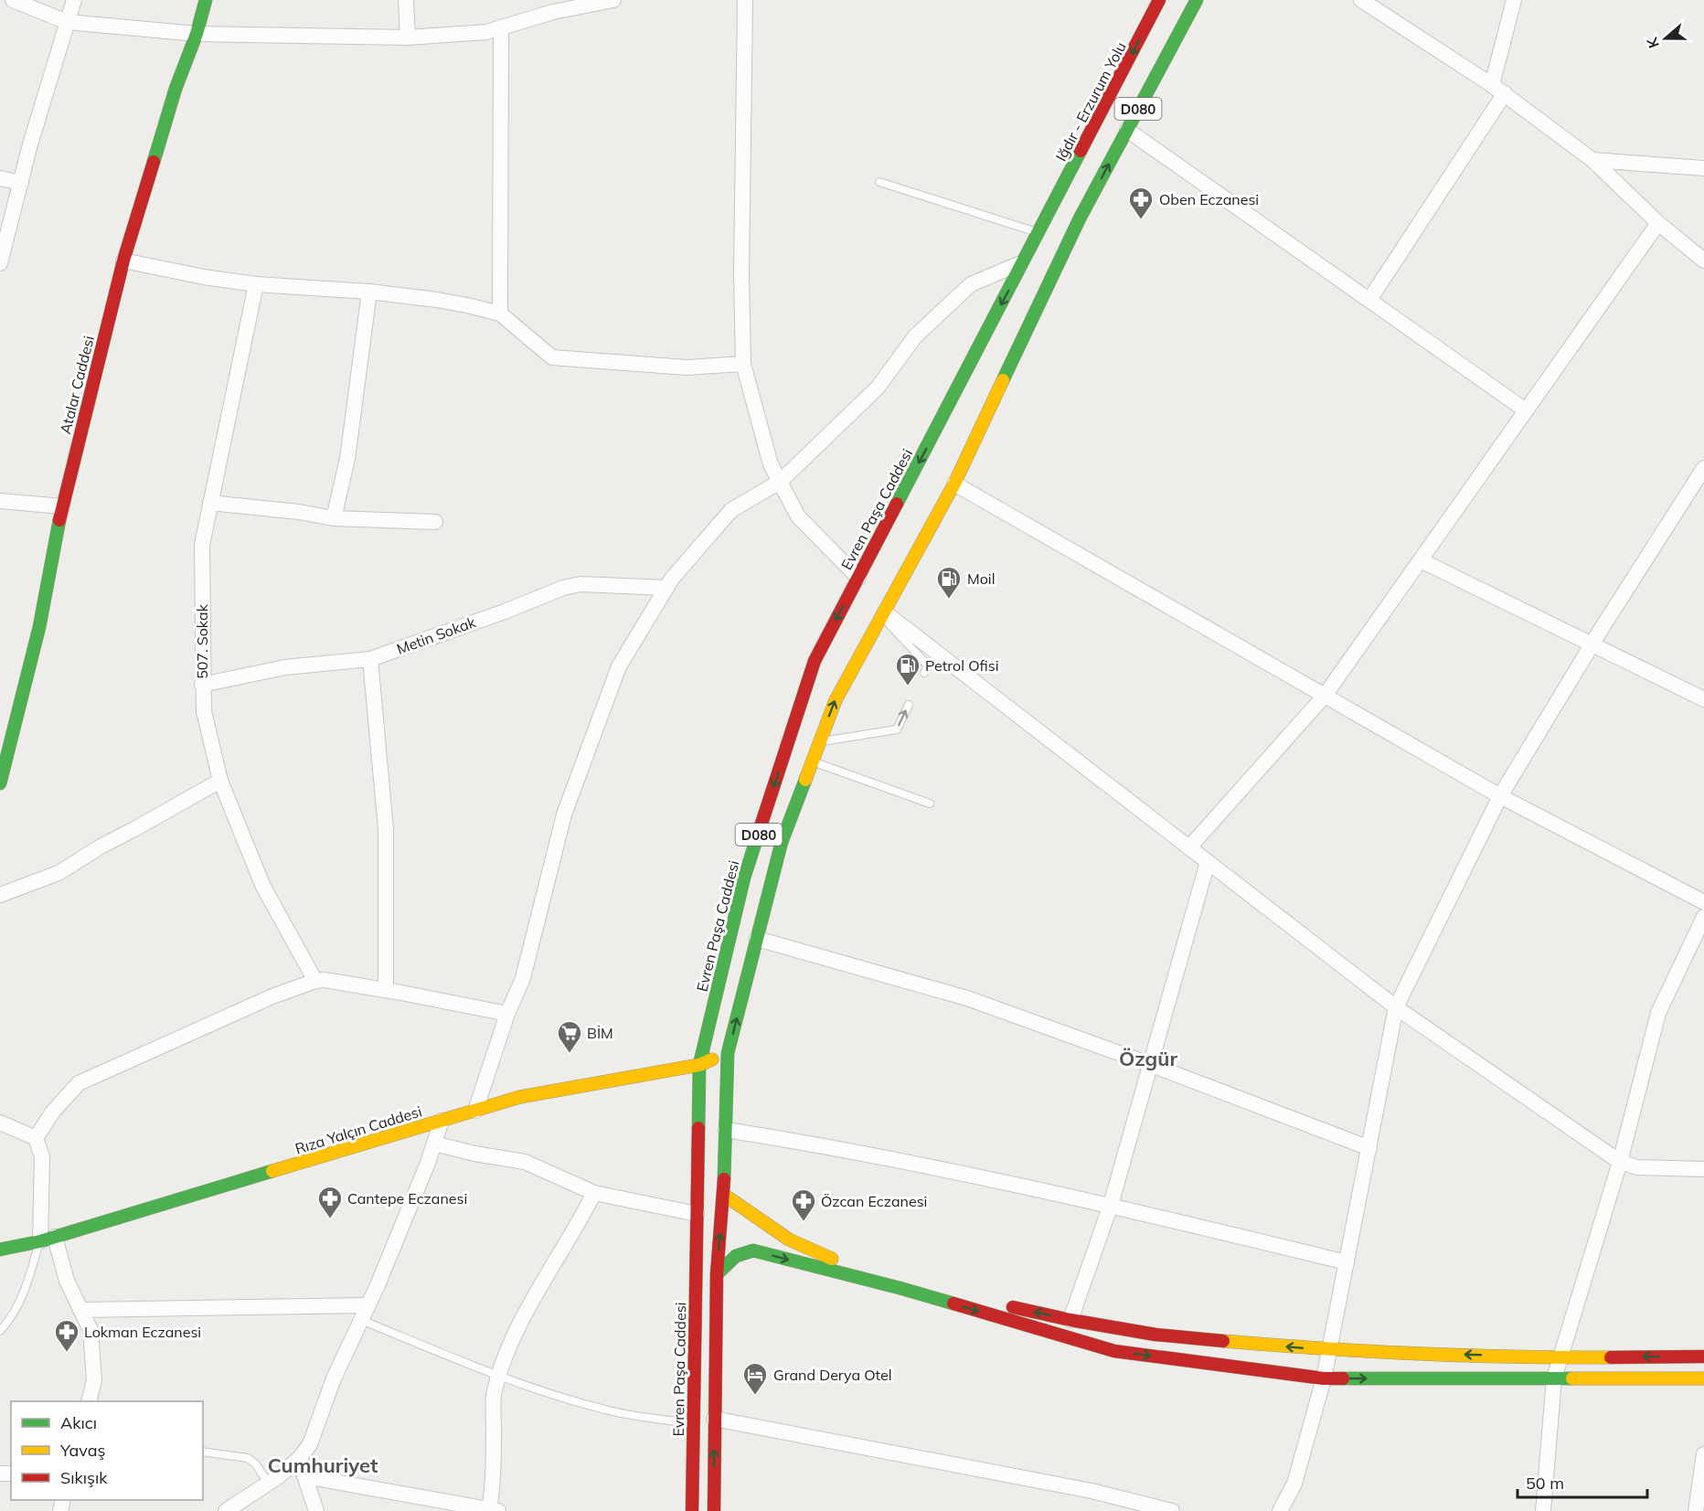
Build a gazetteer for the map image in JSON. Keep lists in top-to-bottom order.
{
  "streets": {
    "main road": [
      "Iğdır - Erzurum Yolu",
      "D080",
      "Atalar Caddesi",
      "Evren Paşa Caddesi",
      "Rıza Yalçın Caddesi"
    ],
    "street": ["Metin Sokak", "507. Sokak"]
  },
  "crossings": [
    ["Iğdır - Erzurum Yolu", "Evren Paşa Caddesi"],
    ["D080", "Rıza Yalçın Caddesi"],
    ["Evren Paşa Caddesi", "Rıza Yalçın Caddesi"],
    ["Metin Sokak", "507. Sokak"]
  ],
  "districts": ["Özgür", "Cumhuriyet"],
  "places": {
    "pharmacy": [
      "Oben Eczanesi",
      "Cantepe Eczanesi",
      "Özcan Eczanesi",
      "Lokman Eczanesi"
    ],
    "fuel station": ["Moil", "Petrol Ofisi"],
    "supermarket": ["BİM"],
    "hotel": ["Grand Derya Otel"]
  },
  "legend": ["Akıcı", "Yavaş", "Sıkışık"],
  "scale_bar": "50 m",
  "north": "left"
}
